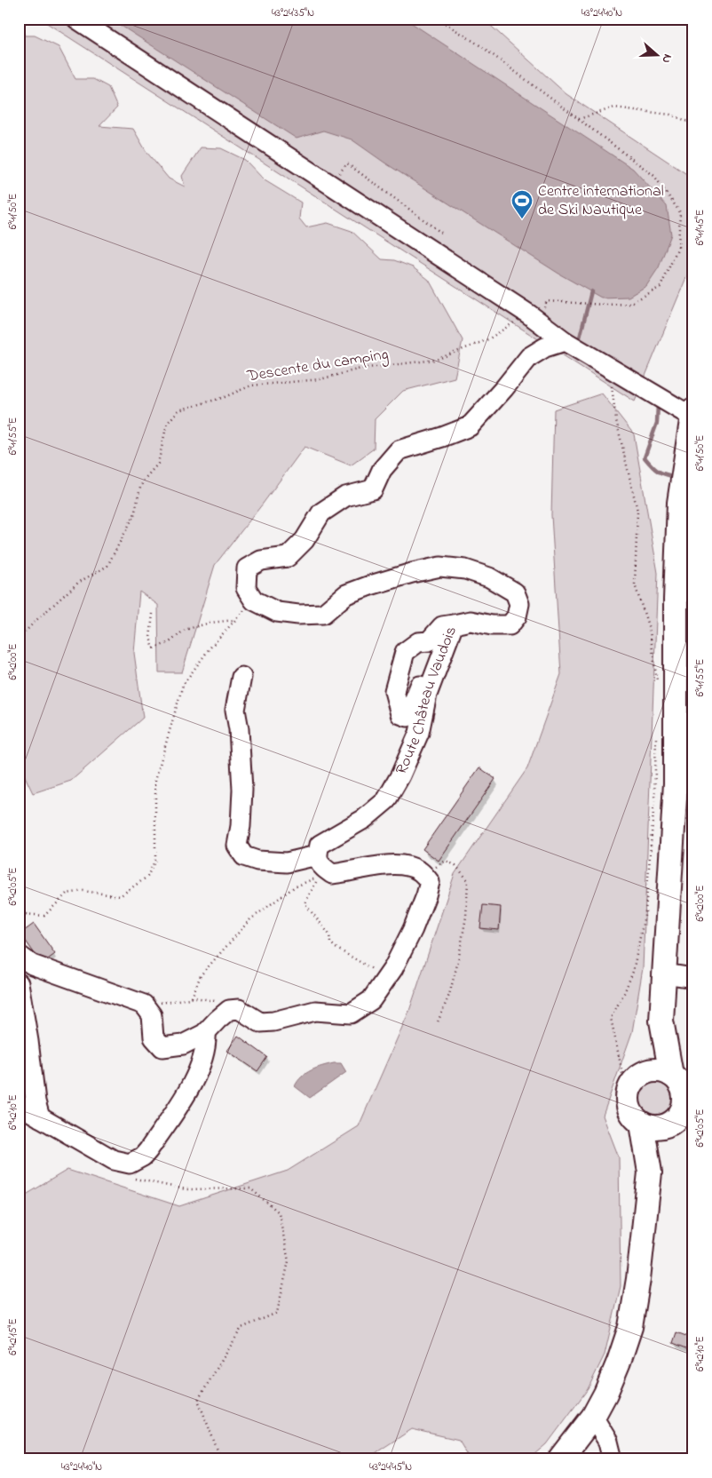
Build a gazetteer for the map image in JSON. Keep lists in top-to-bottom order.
{
  "streets": {
    "lane": ["Route Château Vaudois"],
    "path": ["Descente du camping"]
  },
  "places": {
    "sports": ["Centre international de Ski Nautique"]
  },
  "north": "right",
  "coordinates": [
    "43°24'35\"N",
    "43°24'40\"N",
    "6°41'50\"E",
    "6°41'45\"E",
    "6°41'55\"E",
    "6°42'00\"E",
    "6°42'05\"E",
    "6°42'10\"E",
    "6°42'15\"E",
    "43°24'45\"N"
  ]
}
